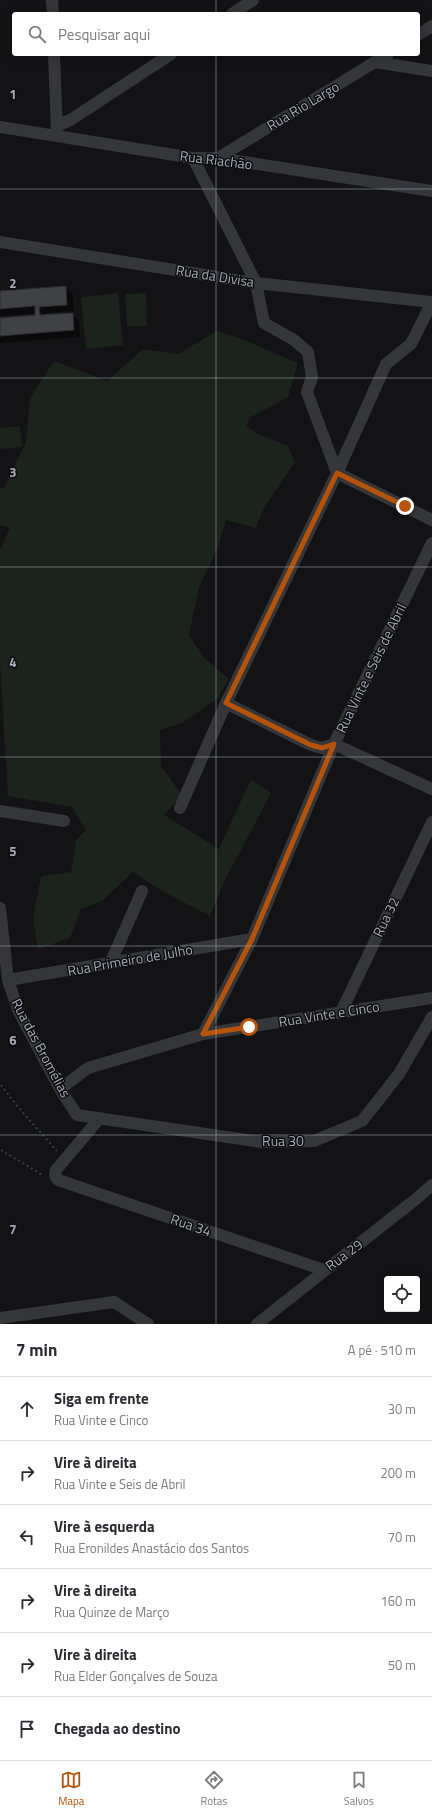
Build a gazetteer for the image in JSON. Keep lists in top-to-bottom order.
{
  "streets": {
    "street": [
      "Rua Rio Largo",
      "Rua Riachão",
      "Rua da Divisa",
      "Rua Vinte e Seis de Abril",
      "Rua 32",
      "Rua Primeiro de Julho",
      "Rua Vinte e Cinco",
      "Rua das Bromélias",
      "Rua 30",
      "Rua 34",
      "Rua 29"
    ]
  },
  "crossings": [
    ["Rua Rio Largo", "Rua Riachão"],
    ["Rua Vinte e Seis de Abril", "Rua Primeiro de Julho"],
    ["Rua Vinte e Seis de Abril", "Rua Vinte e Cinco"],
    ["Rua 32", "Rua Vinte e Cinco"],
    ["Rua Primeiro de Julho", "Rua das Bromélias"],
    ["Rua Vinte e Cinco", "Rua das Bromélias"],
    ["Rua das Bromélias", "Rua 30"],
    ["Rua 34", "Rua 29"]
  ],
  "page": {
    "search": "Pesquisar aqui",
    "heading": ["7 min", "A pé · 510 m"],
    "list": [
      ["Siga em frente", "Rua Vinte e Cinco", "30 m"],
      ["Vire à direita", "Rua Vinte e Seis de Abril", "200 m"],
      ["Vire à esquerda", "Rua Eronildes Anastácio dos Santos", "70 m"],
      ["Vire à direita", "Rua Quinze de Março", "160 m"],
      ["Vire à direita", "Rua Elder Gonçalves de Souza", "50 m"],
      "Chegada ao destino"
    ],
    "nav": ["Mapa", "Rotas", "Salvos"]
  },
  "grid": {
    "rows": [
      "1",
      "2",
      "3",
      "4",
      "5",
      "6",
      "7"
    ]
  }
}
